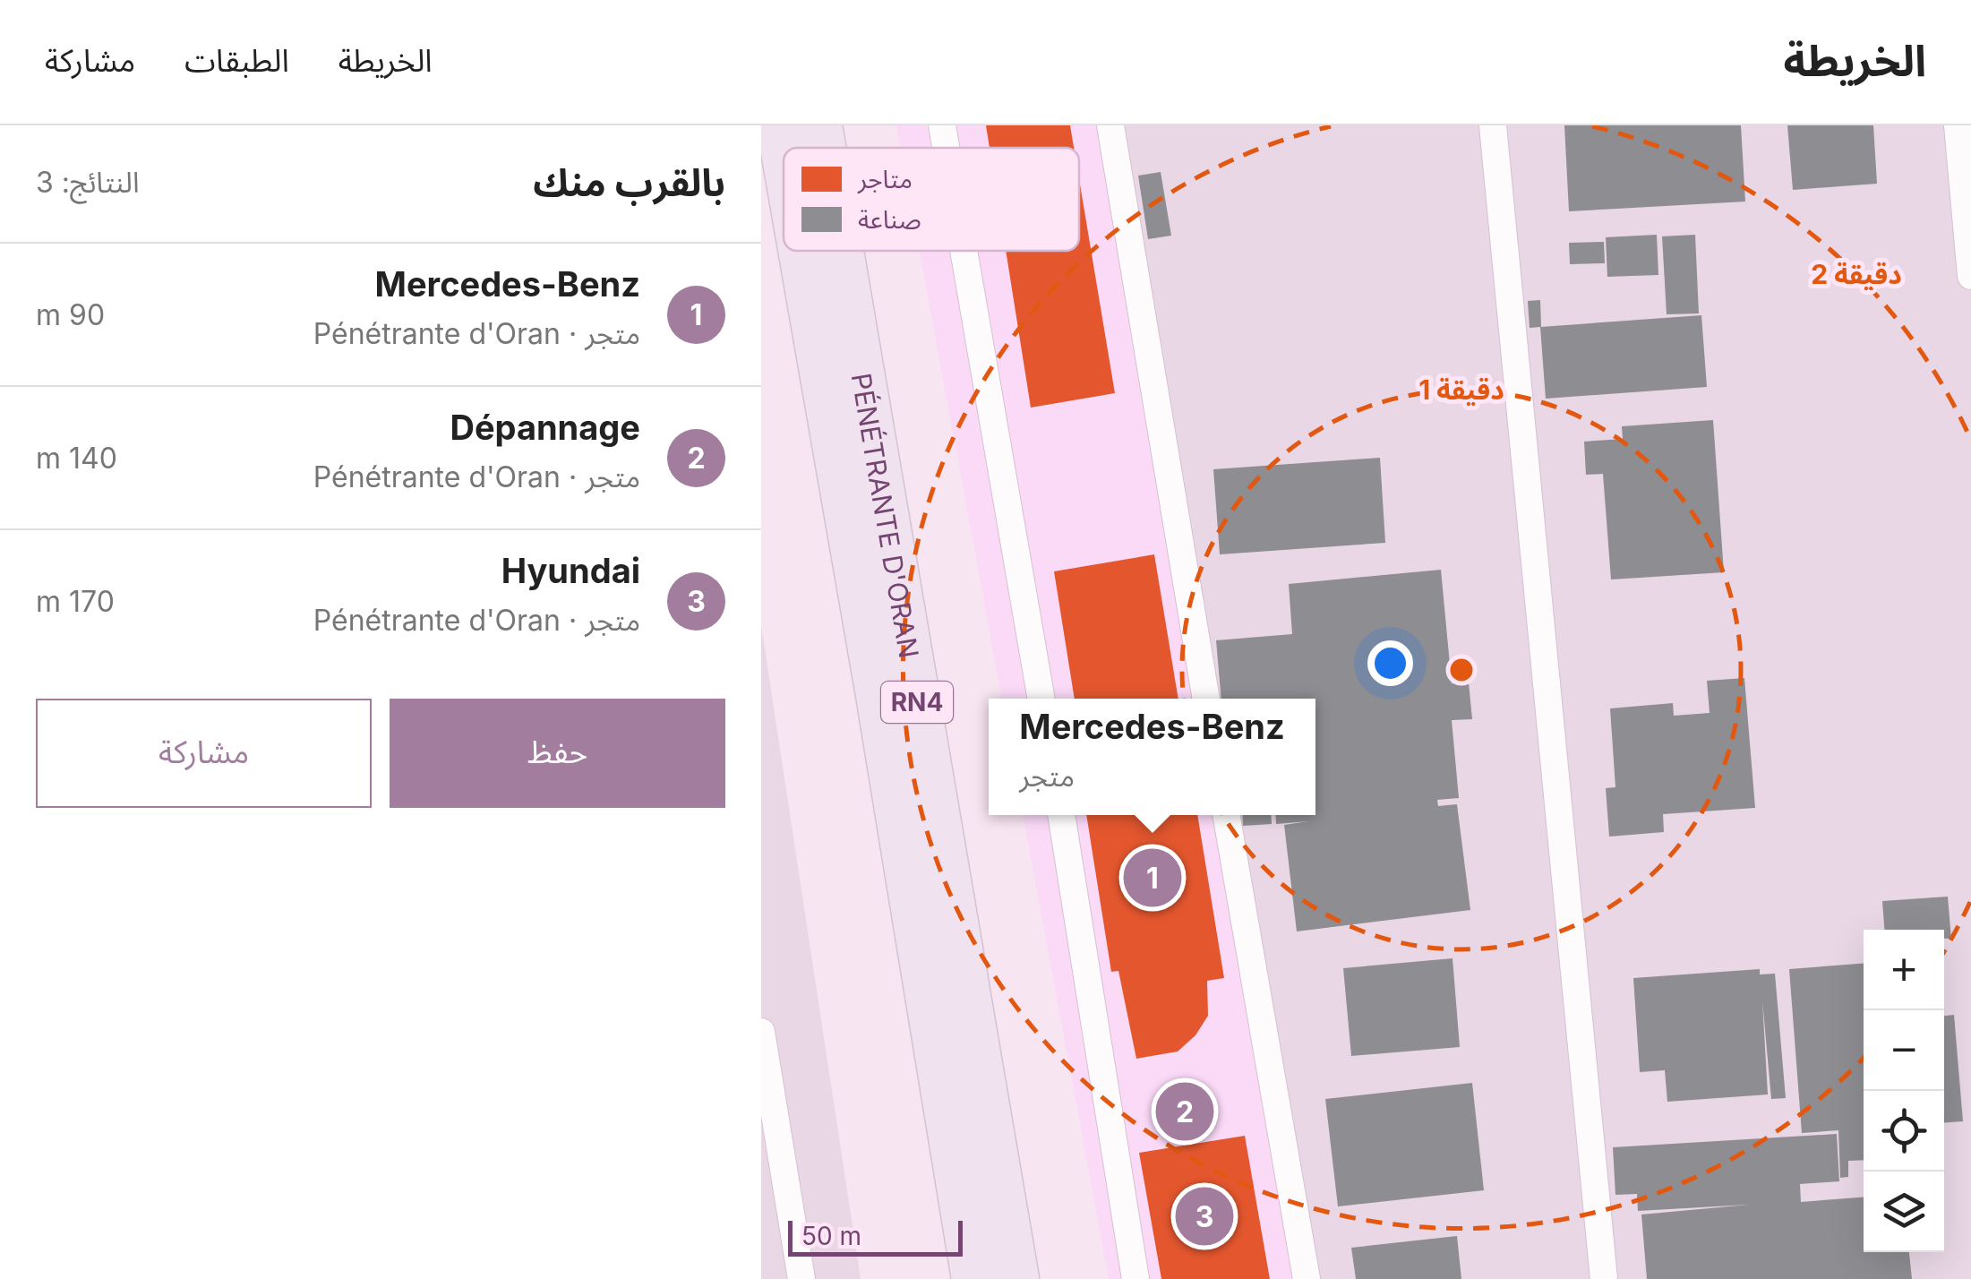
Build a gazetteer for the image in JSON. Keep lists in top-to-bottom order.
{
  "streets": {
    "highway": ["PÉNÉTRANTE D'ORAN", "RN4"]
  },
  "legend": ["متاجر", "صناعة"],
  "scale_bar": "50 m",
  "page": {
    "header": "الخريطة",
    "nav": ["الخريطة", "الطبقات", "مشاركة"],
    "heading": ["بالقرب منك", "النتائج: 3"],
    "list": [
      {
        "mark": "1",
        "name": "Mercedes-Benz",
        "note": "متجر · Pénétrante d'Oran",
        "value": "90 m"
      },
      {
        "mark": "2",
        "name": "Dépannage",
        "note": "متجر · Pénétrante d'Oran",
        "value": "140 m"
      },
      {
        "mark": "3",
        "name": "Hyundai",
        "note": "متجر · Pénétrante d'Oran",
        "value": "170 m"
      }
    ],
    "buttons": ["حفظ", "مشاركة"],
    "popup": ["Mercedes-Benz", "متجر"],
    "pins": ["1", "2", "3"],
    "map_buttons": ["+", "−"],
    "scale": "50 m"
  },
  "rings": ["2 دقيقة", "1 دقيقة"]
}
